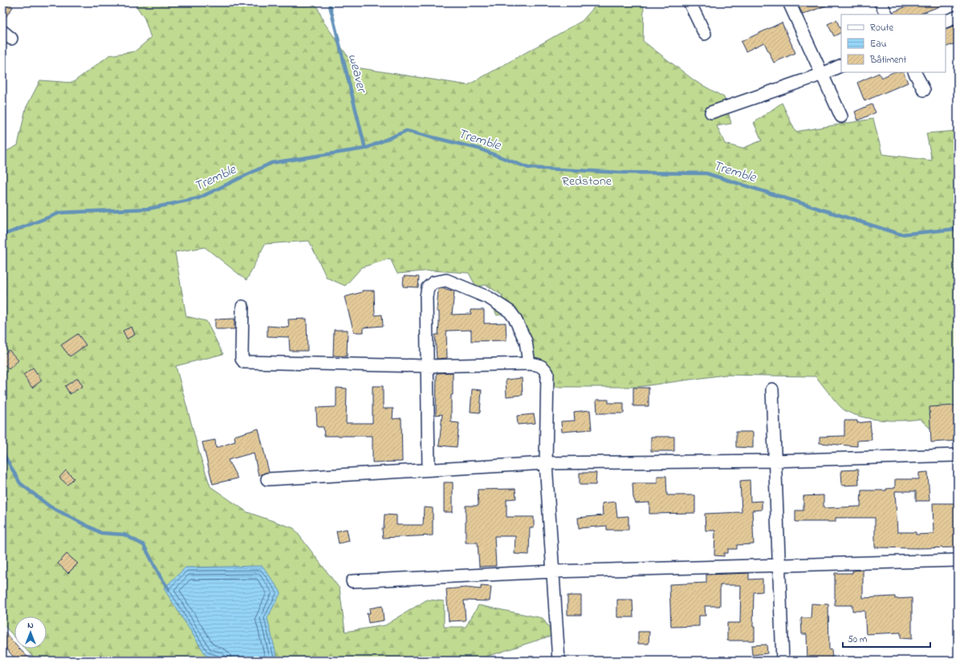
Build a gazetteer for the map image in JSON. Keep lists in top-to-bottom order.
{
  "water": ["weaver", "Tremble"],
  "parks": ["Redstone"],
  "legend": ["Route", "Eau", "Bâtiment"],
  "scale_bar": "50 m",
  "north": "top"
}
